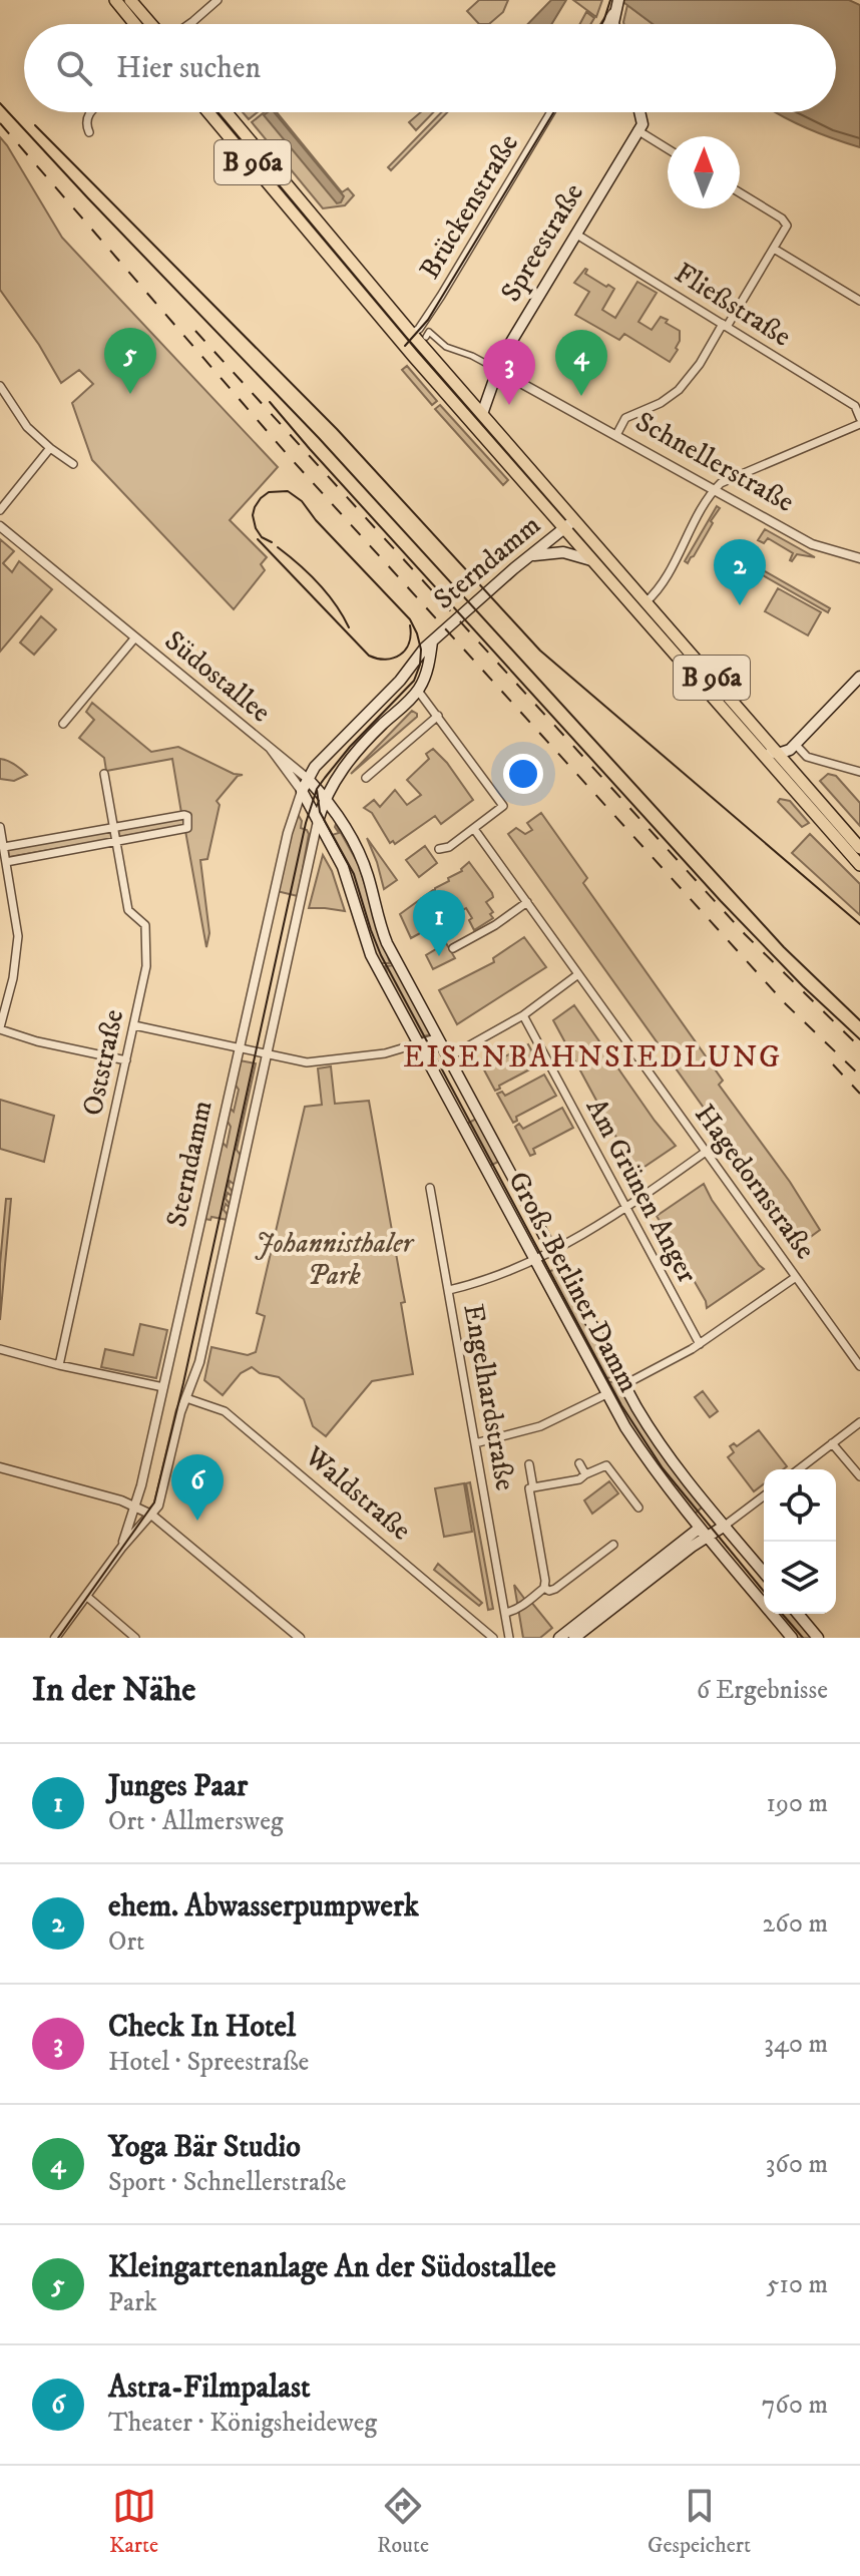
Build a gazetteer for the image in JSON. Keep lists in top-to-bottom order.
{
  "streets": {
    "main road": [
      "B 96a",
      "Spreestraße",
      "Sterndamm",
      "Groß-Berliner Damm"
    ],
    "street": [
      "Brückenstraße",
      "Fließstraße",
      "Schnellerstraße",
      "Südostallee",
      "Oststraße",
      "Hagedornstraße",
      "Am Grünen Anger",
      "Engelhardstraße",
      "Waldstraße"
    ]
  },
  "crossings": [
    ["B 96a", "Brückenstraße"],
    ["B 96a", "Spreestraße"],
    ["B 96a", "Sterndamm"],
    ["Spreestraße", "Fließstraße"],
    ["Spreestraße", "Schnellerstraße"],
    ["Sterndamm", "Südostallee"],
    ["Sterndamm", "Groß-Berliner Damm"],
    ["Sterndamm", "Waldstraße"]
  ],
  "districts": ["EISENBAHNSIEDLUNG"],
  "parks": ["Johannisthaler Park"],
  "north": "top",
  "page": {
    "search": "Hier suchen",
    "pins": [
      "5",
      "4",
      "3",
      "2",
      "1",
      "6"
    ],
    "heading": ["In der Nähe", "6 Ergebnisse"],
    "list": [
      {
        "mark": "1",
        "name": "Junges Paar",
        "note": "Ort · Allmersweg",
        "value": "190 m"
      },
      {
        "mark": "2",
        "name": "ehem. Abwasserpumpwerk",
        "note": "Ort",
        "value": "260 m"
      },
      {
        "mark": "3",
        "name": "Check In Hotel",
        "note": "Hotel · Spreestraße",
        "value": "340 m"
      },
      {
        "mark": "4",
        "name": "Yoga Bär Studio",
        "note": "Sport · Schnellerstraße",
        "value": "360 m"
      },
      {
        "mark": "5",
        "name": "Kleingartenanlage An der Südostallee",
        "note": "Park",
        "value": "510 m"
      },
      {
        "mark": "6",
        "name": "Astra-Filmpalast",
        "note": "Theater · Königsheideweg",
        "value": "760 m"
      }
    ],
    "nav": ["Karte", "Route", "Gespeichert"]
  }
}
